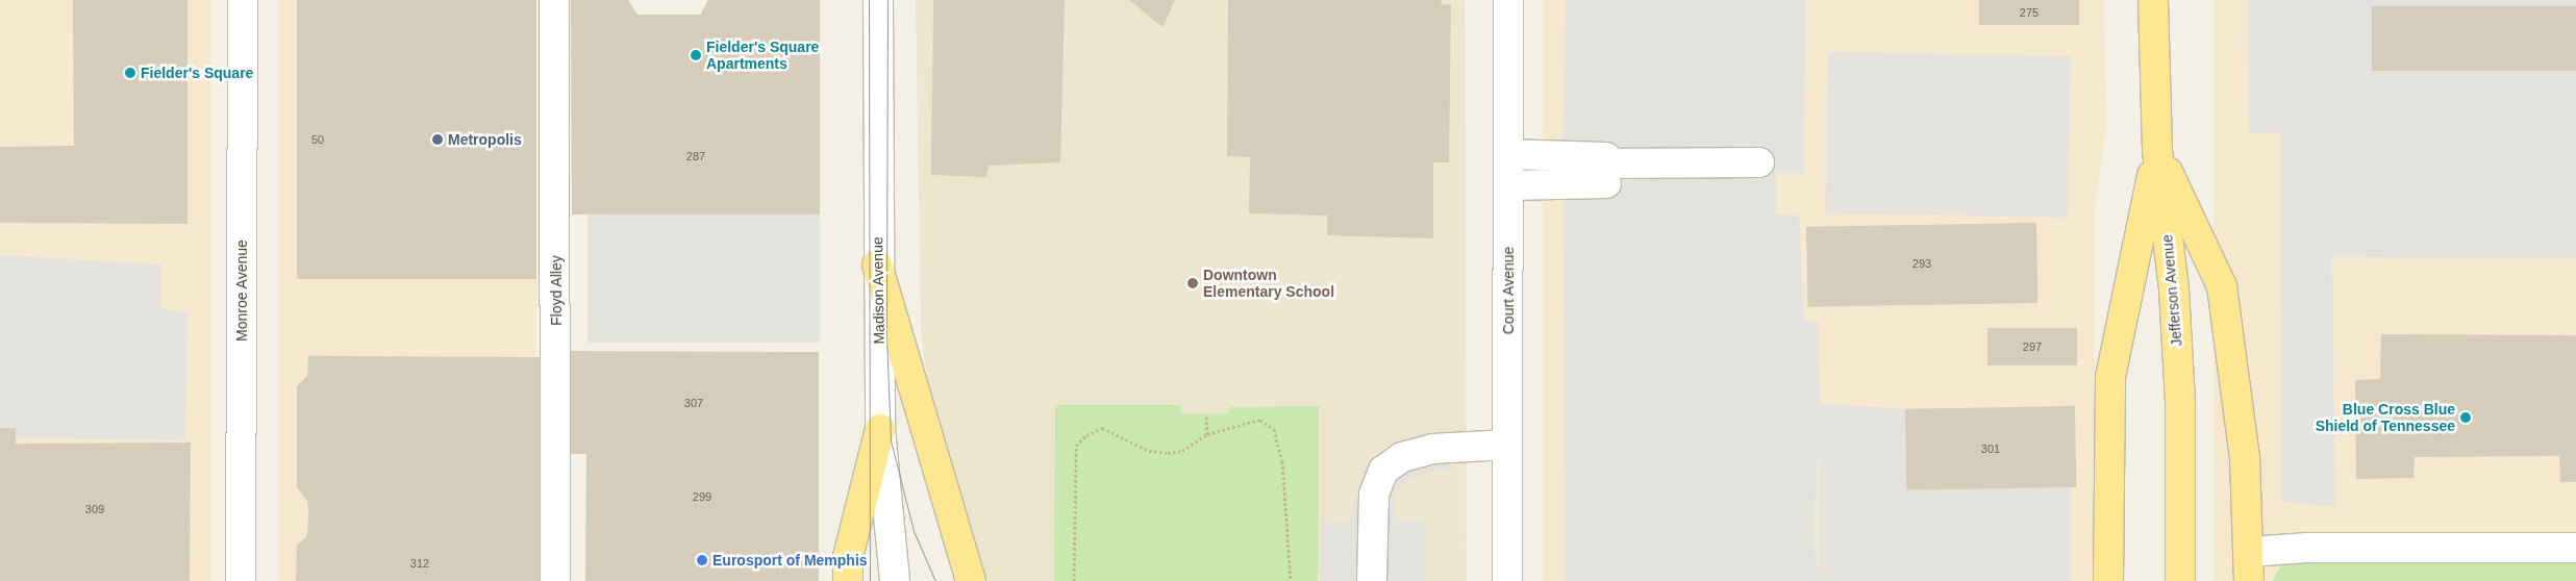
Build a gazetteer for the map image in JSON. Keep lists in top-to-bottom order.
{
  "streets": {
    "main road": ["Jefferson Avenue"],
    "street": [
      "Monroe Avenue",
      "Floyd Alley",
      "Madison Avenue",
      "Court Avenue"
    ]
  },
  "places": [
    "Fielder's Square Apartments",
    "Fielder's Square",
    "Metropolis",
    "Downtown Elementary School",
    "Blue Cross Blue Shield of Tennessee",
    "Eurosport of Memphis"
  ],
  "house_numbers": [
    "275",
    "50",
    "287",
    "293",
    "297",
    "307",
    "301",
    "299",
    "309",
    "312"
  ]
}
